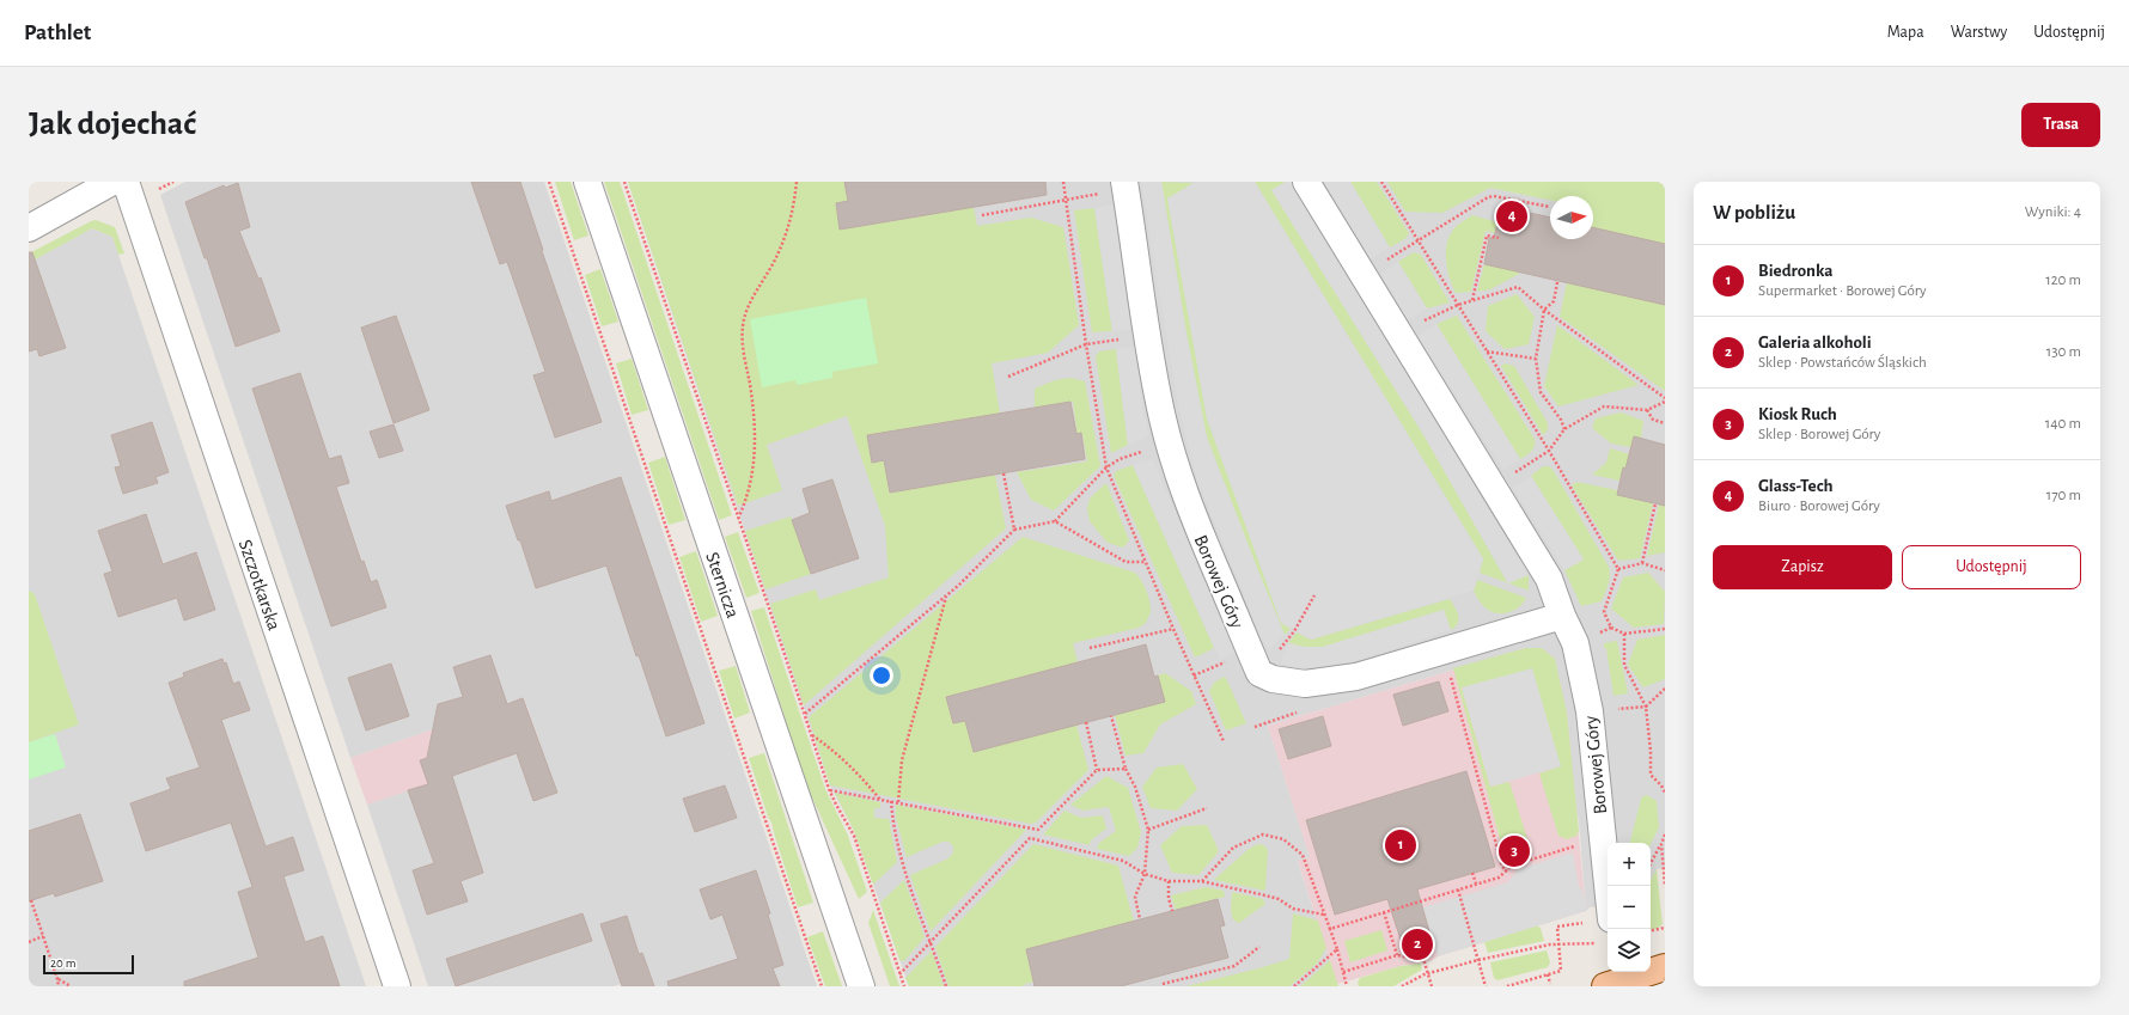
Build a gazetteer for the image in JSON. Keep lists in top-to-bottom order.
{
  "streets": {
    "street": ["Borowej Góry", "Szczotkarska", "Sternicza"]
  },
  "scale_bar": "20 m",
  "north": "right",
  "page": {
    "header": "Pathlet",
    "nav": ["Mapa", "Warstwy", "Udostępnij"],
    "buttons": [
      "Trasa",
      ["Zapisz", "Udostępnij"]
    ],
    "title": "Jak dojechać",
    "heading": ["W pobliżu", "Wyniki: 4"],
    "pins": [
      "4",
      "1",
      "3",
      "2"
    ],
    "list": [
      {
        "mark": "1",
        "name": "Biedronka",
        "note": "Supermarket · Borowej Góry",
        "value": "120 m"
      },
      {
        "mark": "2",
        "name": "Galeria alkoholi",
        "note": "Sklep · Powstańców Śląskich",
        "value": "130 m"
      },
      {
        "mark": "3",
        "name": "Kiosk Ruch",
        "note": "Sklep · Borowej Góry",
        "value": "140 m"
      },
      {
        "mark": "4",
        "name": "Glass-Tech",
        "note": "Biuro · Borowej Góry",
        "value": "170 m"
      }
    ],
    "map_buttons": ["+", "−"],
    "scale": "20 m"
  }
}
